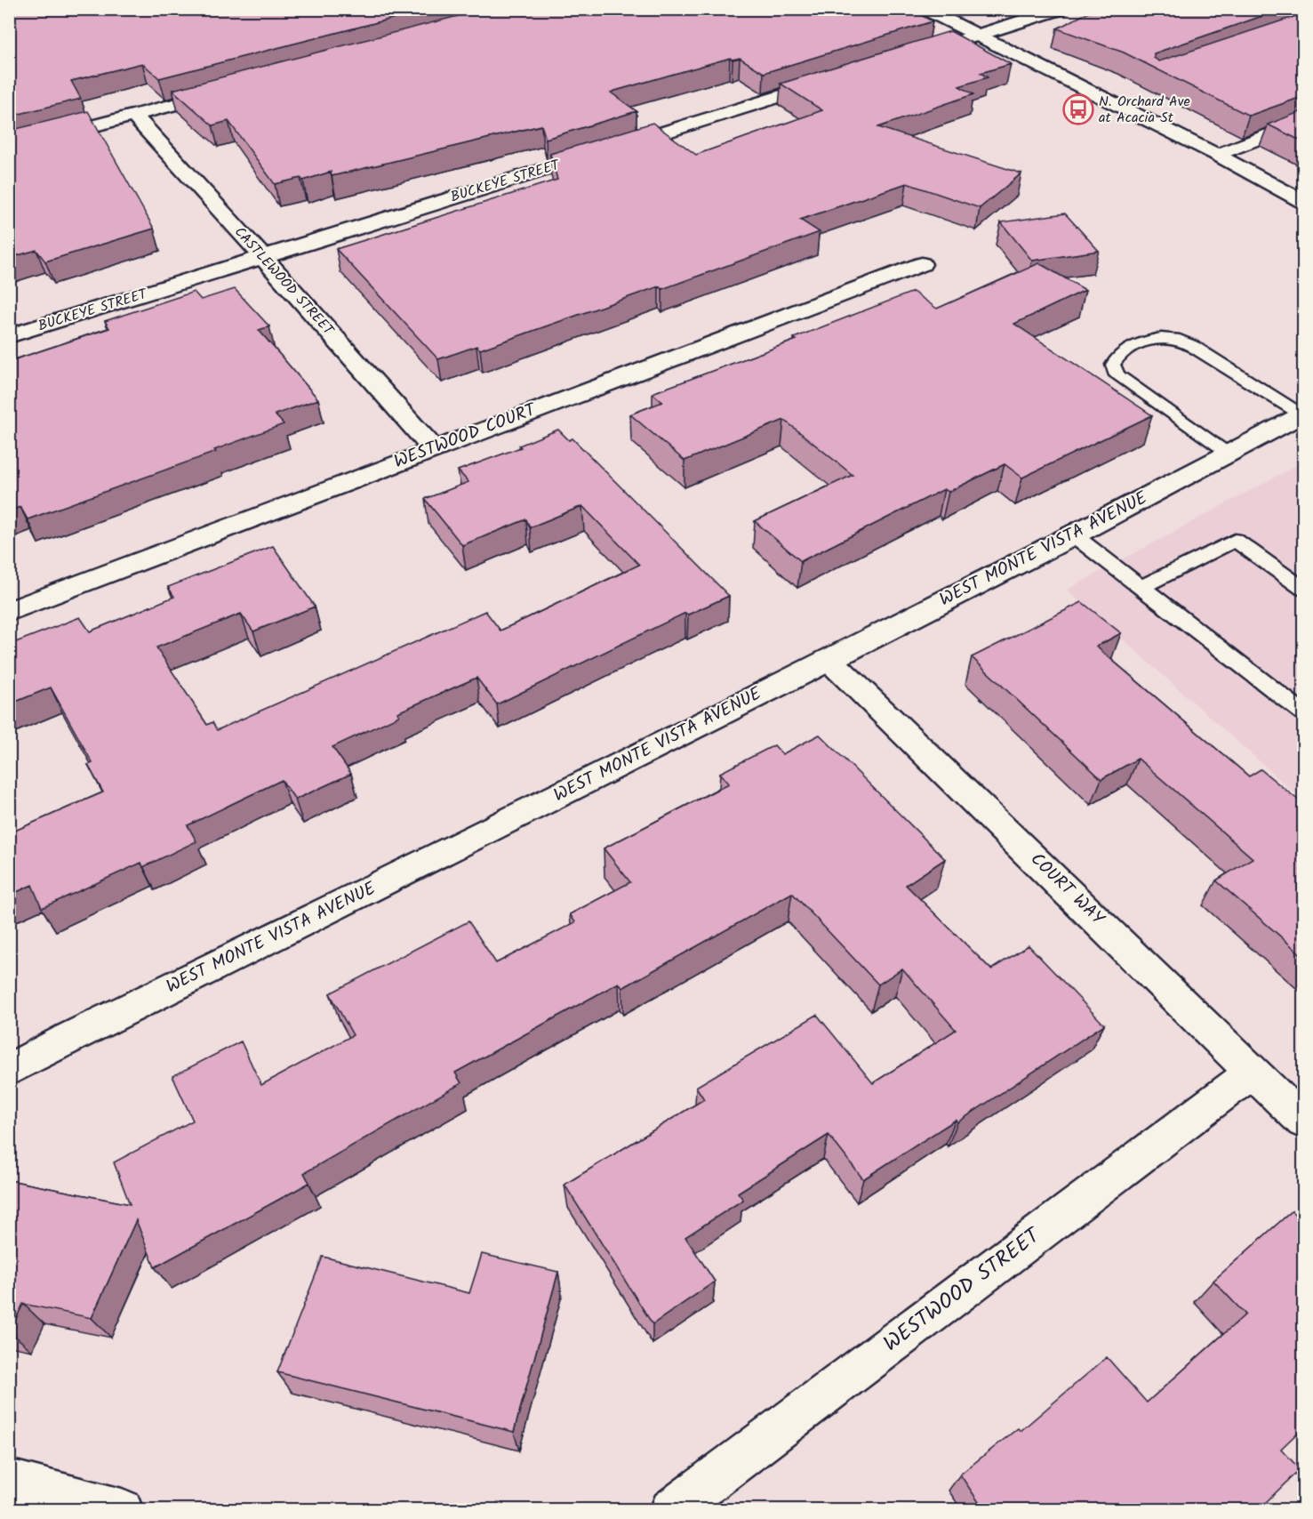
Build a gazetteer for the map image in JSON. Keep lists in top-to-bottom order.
{
  "streets": {
    "street": [
      "BUCKEYE STREET",
      "CASTLEWOOD STREET",
      "WESTWOOD COURT",
      "WEST MONTE VISTA AVENUE",
      "COURT WAY",
      "WESTWOOD STREET"
    ]
  },
  "crossings": [
    ["BUCKEYE STREET", "CASTLEWOOD STREET"],
    ["CASTLEWOOD STREET", "WESTWOOD COURT"],
    ["WEST MONTE VISTA AVENUE", "COURT WAY"],
    ["COURT WAY", "WESTWOOD STREET"]
  ],
  "places": {
    "bus stop": ["N. Orchard Ave at Acacia St"]
  }
}
